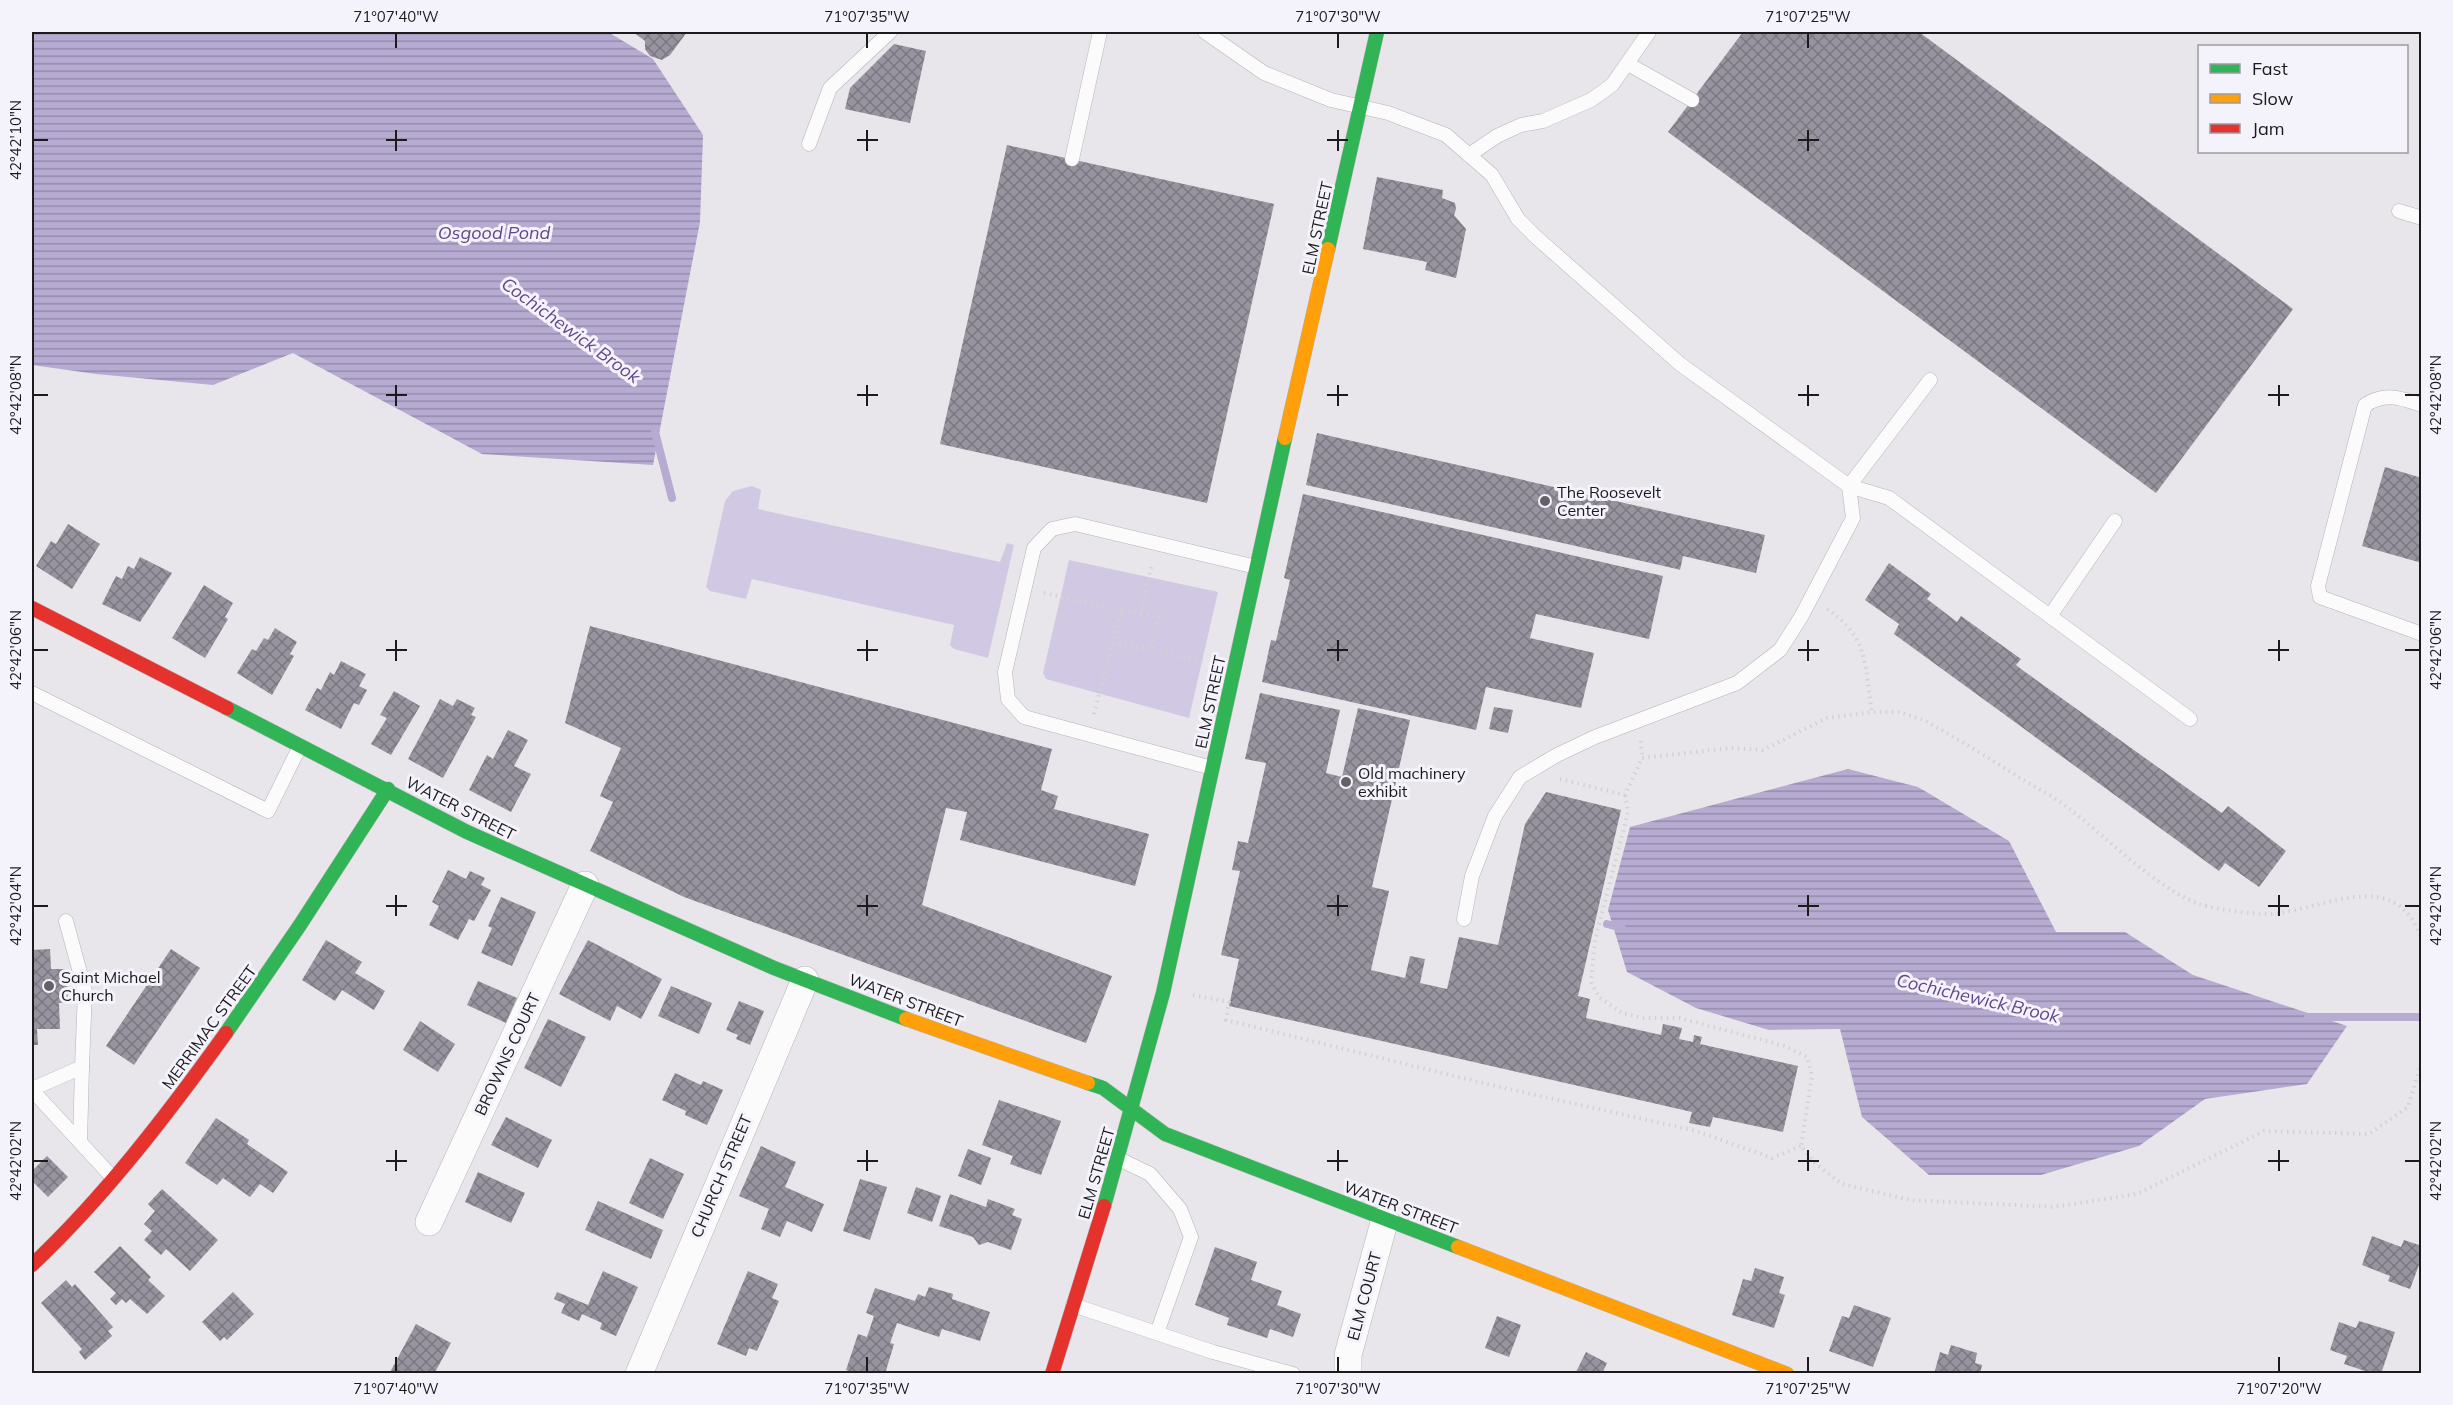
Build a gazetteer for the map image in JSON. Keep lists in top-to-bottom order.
{
  "streets": {
    "street": [
      "ELM STREET",
      "WATER STREET",
      "MERRIMAC STREET",
      "BROWNS COURT",
      "CHURCH STREET",
      "ELM COURT"
    ]
  },
  "crossings": [
    ["ELM STREET", "WATER STREET"],
    ["WATER STREET", "MERRIMAC STREET"],
    ["WATER STREET", "BROWNS COURT"],
    ["WATER STREET", "CHURCH STREET"],
    ["WATER STREET", "ELM COURT"]
  ],
  "water": ["Osgood Pond", "Cochichewick Brook"],
  "places": ["The Roosevelt Center", "Old machinery exhibit", "Saint Michael Church"],
  "legend": ["Fast", "Slow", "Jam"],
  "coordinates": [
    "71°07'40\"W",
    "71°07'35\"W",
    "71°07'30\"W",
    "71°07'25\"W",
    "42°42'10\"N",
    "42°42'08\"N",
    "42°42'06\"N",
    "42°42'04\"N",
    "42°42'02\"N",
    "71°07'20\"W"
  ]
}
